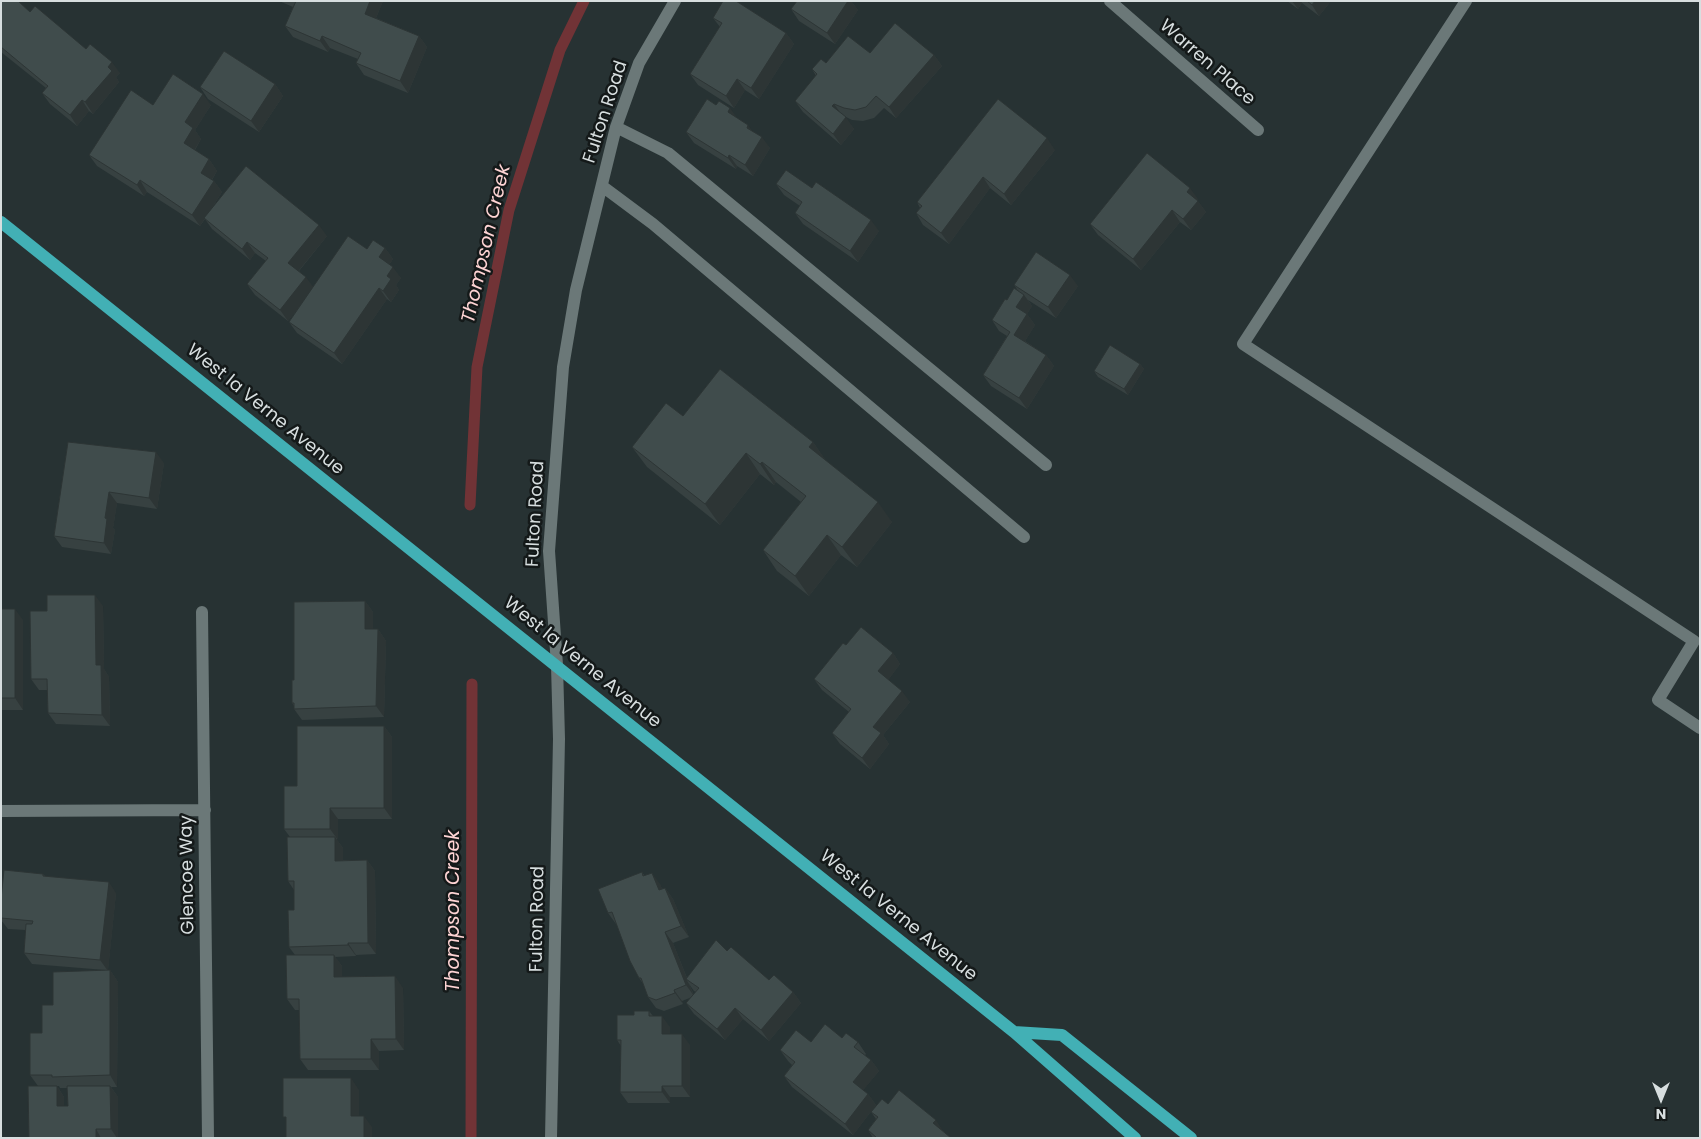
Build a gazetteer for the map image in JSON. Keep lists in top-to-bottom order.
{
  "streets": {
    "main road": ["West la Verne Avenue"],
    "street": ["Warren Place", "Fulton Road", "Glencoe Way"]
  },
  "crossings": [
    ["Fulton Road", "West la Verne Avenue"]
  ],
  "water": ["Thompson Creek"],
  "north": "bottom"
}
